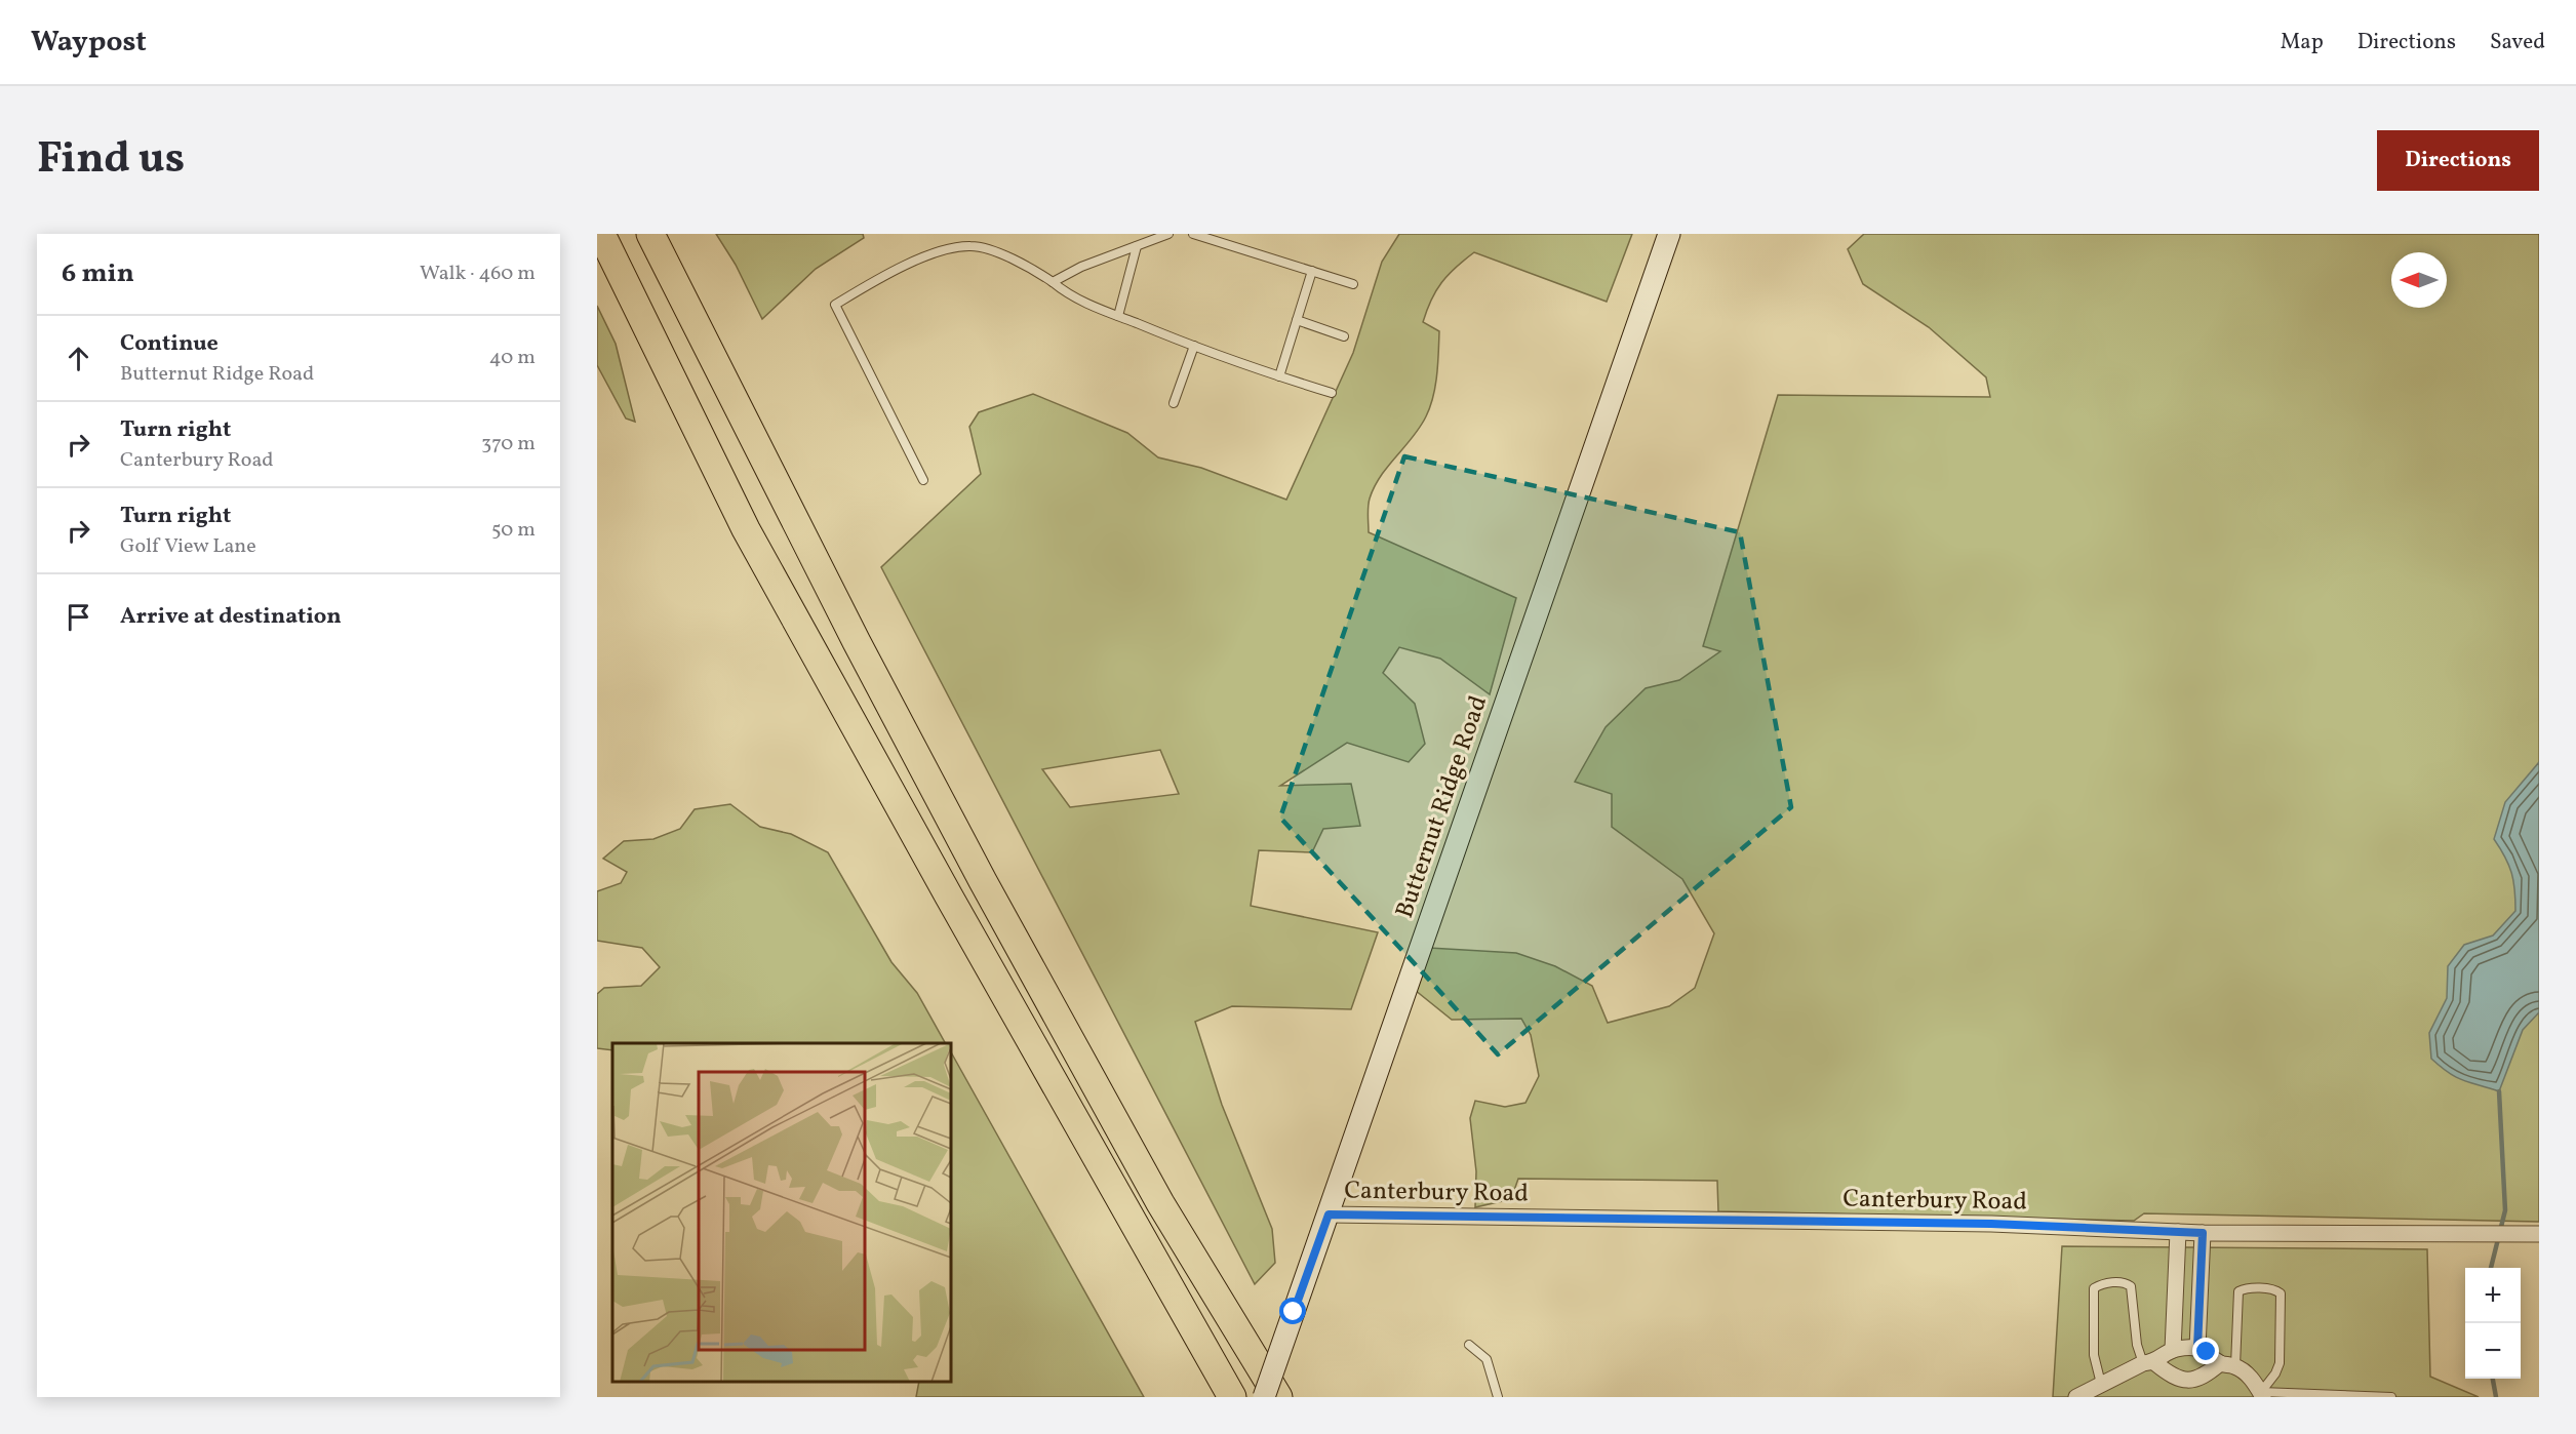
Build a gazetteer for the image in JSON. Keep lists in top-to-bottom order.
{
  "streets": {
    "street": ["Butternut Ridge Road", "Canterbury Road"]
  },
  "crossings": [
    ["Butternut Ridge Road", "Canterbury Road"]
  ],
  "north": "left",
  "page": {
    "header": "Waypost",
    "nav": ["Map", "Directions", "Saved"],
    "title": "Find us",
    "buttons": "Directions",
    "heading": ["6 min", "Walk · 460 m"],
    "list": [
      ["Continue", "Butternut Ridge Road", "40 m"],
      ["Turn right", "Canterbury Road", "370 m"],
      ["Turn right", "Golf View Lane", "50 m"],
      "Arrive at destination"
    ],
    "map_buttons": ["+", "−"]
  }
}
